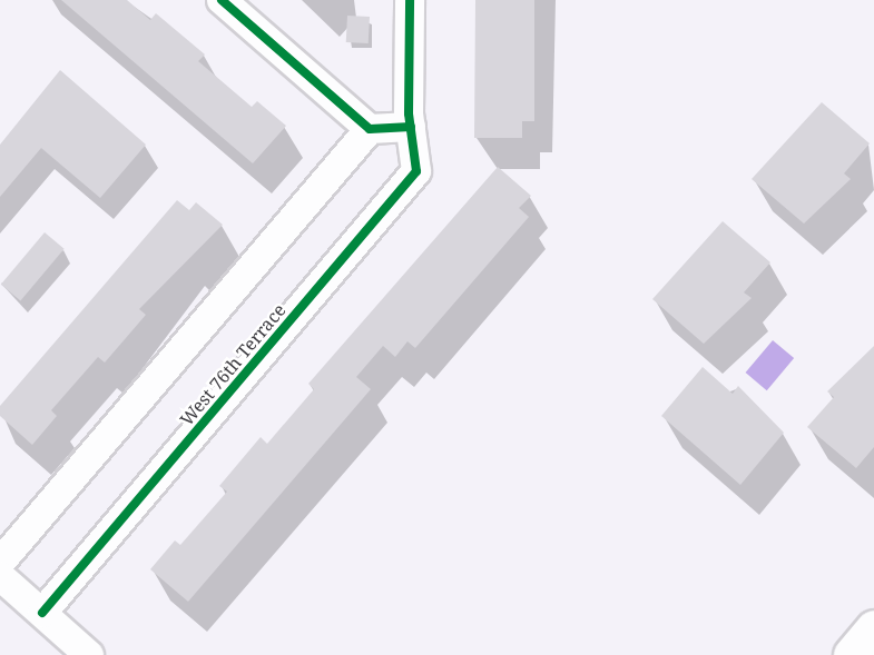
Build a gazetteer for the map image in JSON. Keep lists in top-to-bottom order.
{
  "streets": {
    "street": ["West 76th Terrace"]
  }
}
